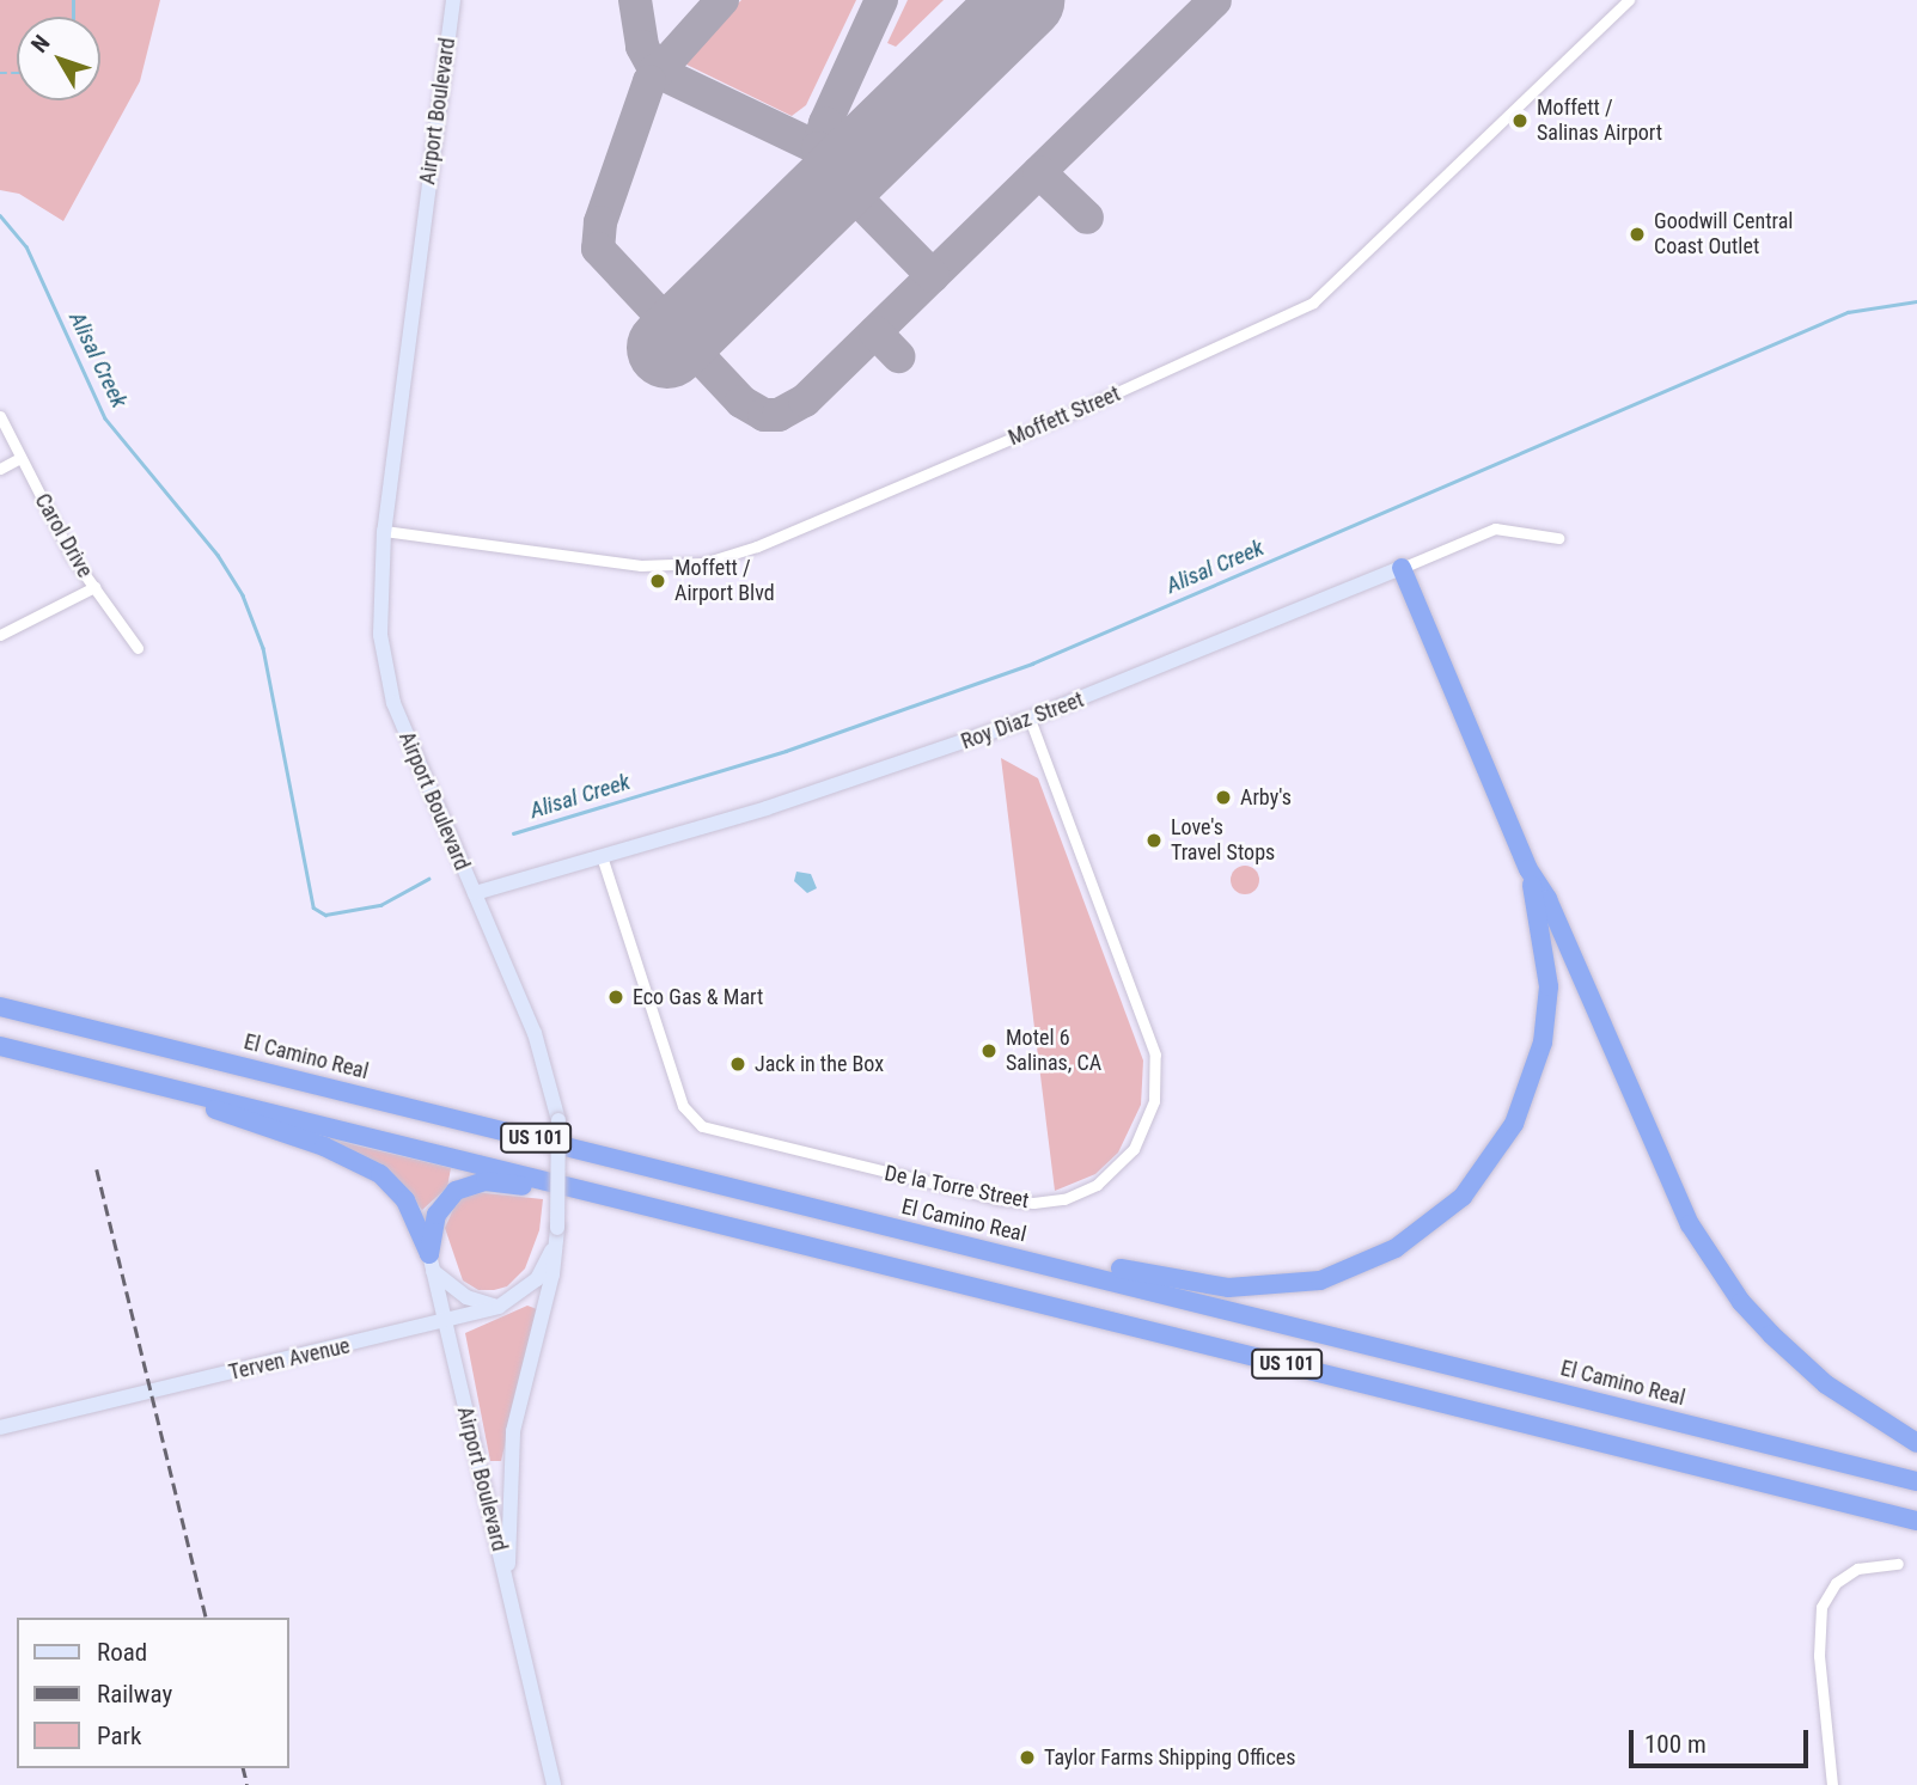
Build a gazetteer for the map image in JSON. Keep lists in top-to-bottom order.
{
  "streets": {
    "highway": ["El Camino Real", "US 101"],
    "main road": ["Airport Boulevard", "Roy Diaz Street", "Terven Avenue"],
    "street": ["Moffett Street", "Carol Drive", "De la Torre Street"]
  },
  "crossings": [
    ["Airport Boulevard", "Moffett Street"],
    ["Airport Boulevard", "Roy Diaz Street"],
    ["Airport Boulevard", "Terven Avenue"],
    ["Roy Diaz Street", "De la Torre Street"]
  ],
  "water": ["Alisal Creek"],
  "places": [
    "Moffett / Salinas Airport",
    "Goodwill Central Coast Outlet",
    "Moffett / Airport Blvd",
    "Arby's",
    "Love's Travel Stops",
    "Eco Gas & Mart",
    "Motel 6 Salinas, CA",
    "Jack in the Box",
    "Taylor Farms Shipping Offices"
  ],
  "legend": ["Road", "Railway", "Park"],
  "scale_bar": "100 m",
  "north": "top left"
}
